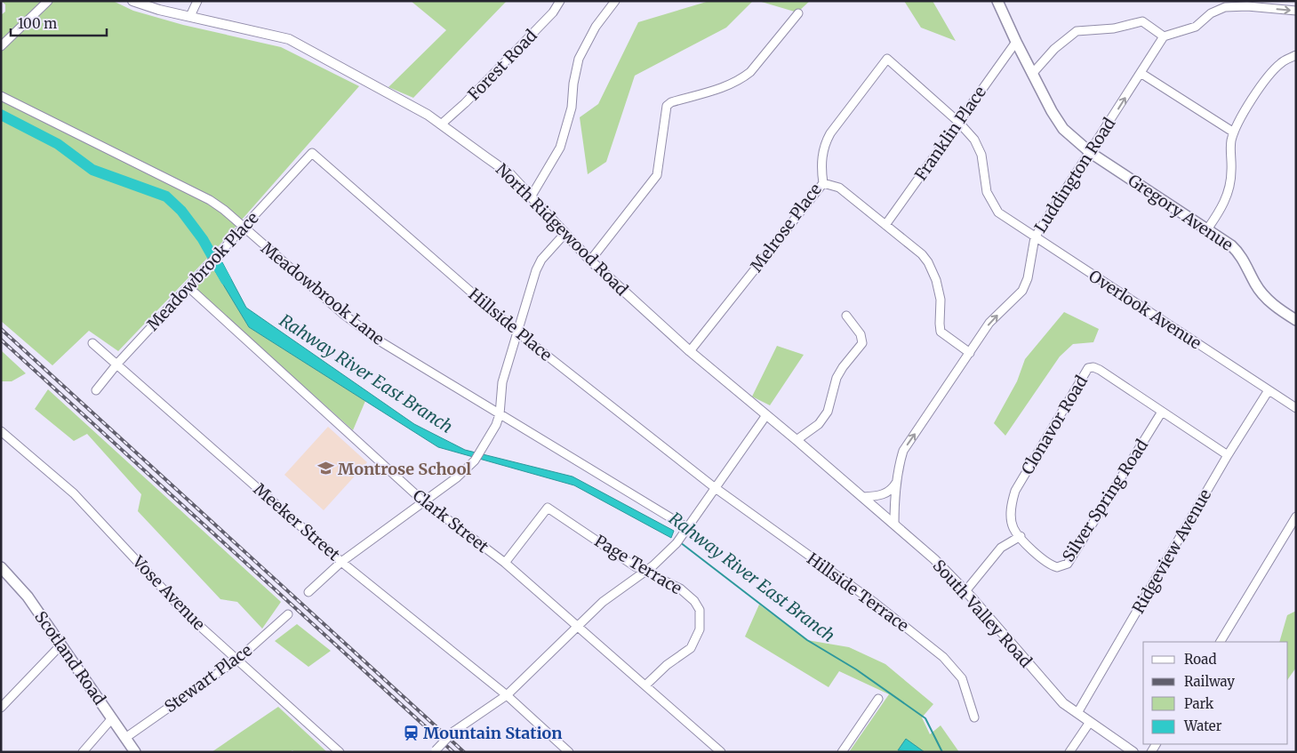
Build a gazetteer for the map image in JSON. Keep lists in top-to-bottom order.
{
  "streets": {
    "main road": ["Gregory Avenue", "Scotland Road"],
    "street": [
      "Forest Road",
      "Franklin Place",
      "Luddington Road",
      "Melrose Place",
      "North Ridgewood Road",
      "Meadowbrook Place",
      "Meadowbrook Lane",
      "Overlook Avenue",
      "Hillside Place",
      "Clonavor Road",
      "Silver Spring Road",
      "Clark Street",
      "Meeker Street",
      "Ridgeview Avenue",
      "Page Terrace",
      "Hillside Terrace",
      "Vose Avenue",
      "South Valley Road",
      "Stewart Place"
    ]
  },
  "crossings": [
    ["Forest Road", "North Ridgewood Road"],
    ["Franklin Place", "Gregory Avenue"],
    ["Franklin Place", "Melrose Place"],
    ["Luddington Road", "Gregory Avenue"],
    ["Luddington Road", "Overlook Avenue"],
    ["Luddington Road", "South Valley Road"],
    ["Melrose Place", "North Ridgewood Road"],
    ["Melrose Place", "Overlook Avenue"],
    ["North Ridgewood Road", "South Valley Road"],
    ["Meadowbrook Place", "Meadowbrook Lane"],
    ["Meadowbrook Place", "Hillside Place"],
    ["Meadowbrook Place", "Clark Street"],
    ["Meadowbrook Place", "Meeker Street"],
    ["Overlook Avenue", "Ridgeview Avenue"],
    ["Hillside Place", "Hillside Terrace"],
    ["Clonavor Road", "Silver Spring Road"],
    ["Clonavor Road", "Ridgeview Avenue"],
    ["Clark Street", "Page Terrace"],
    ["Ridgeview Avenue", "South Valley Road"],
    ["Vose Avenue", "Stewart Place"],
    ["Scotland Road", "Stewart Place"]
  ],
  "one_way": ["Luddington Road"],
  "water": ["Rahway River East Branch"],
  "places": {
    "school or university": ["Montrose School"],
    "station": ["Mountain Station"]
  },
  "legend": [
    "Road",
    "Railway",
    "Park",
    "Water"
  ],
  "scale_bar": "100 m"
}
